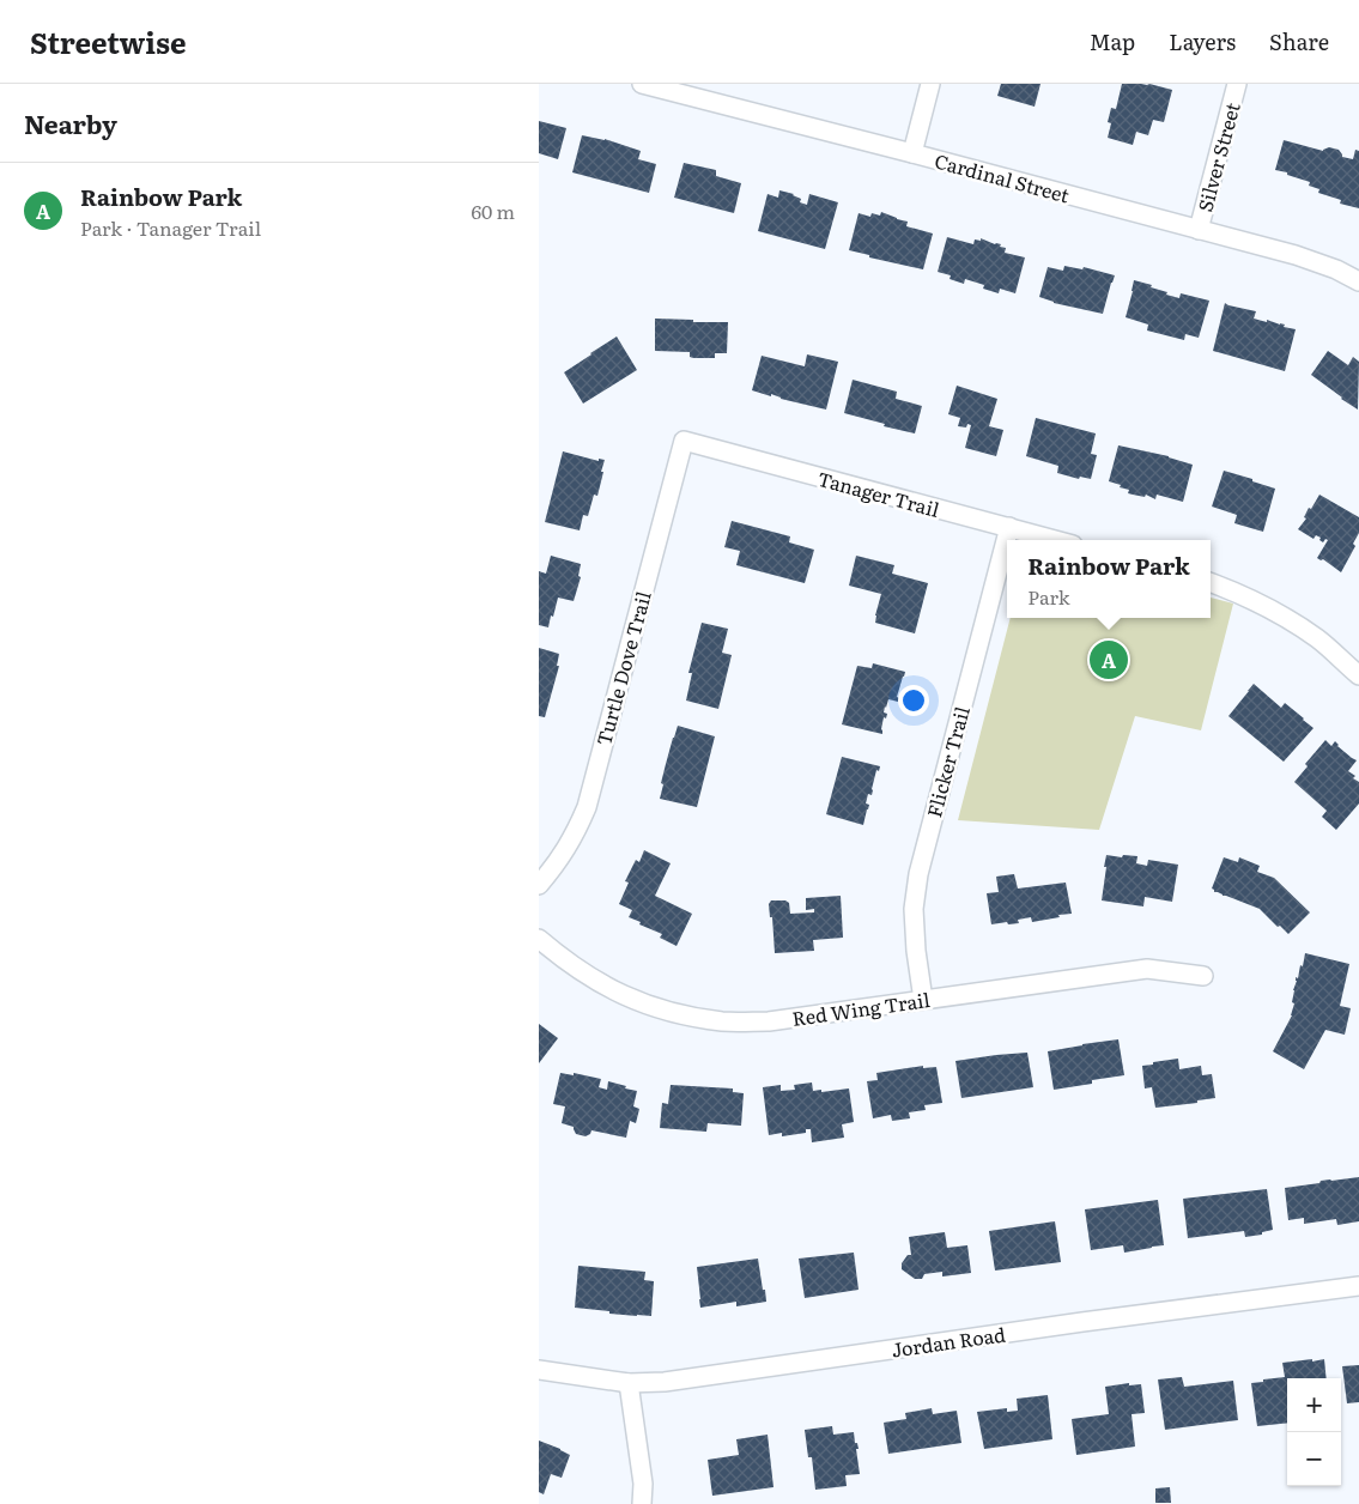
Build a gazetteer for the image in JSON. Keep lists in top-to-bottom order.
{
  "streets": {
    "street": [
      "Silver Street",
      "Cardinal Street",
      "Tanager Trail",
      "Turtle Dove Trail",
      "Flicker Trail",
      "Red Wing Trail",
      "Jordan Road"
    ]
  },
  "crossings": [
    ["Silver Street", "Cardinal Street"],
    ["Tanager Trail", "Turtle Dove Trail"],
    ["Tanager Trail", "Flicker Trail"],
    ["Flicker Trail", "Red Wing Trail"]
  ],
  "page": {
    "header": "Streetwise",
    "nav": ["Map", "Layers", "Share"],
    "heading": "Nearby",
    "list": [
      {
        "mark": "A",
        "name": "Rainbow Park",
        "note": "Park · Tanager Trail",
        "value": "60 m"
      }
    ],
    "popup": ["Rainbow Park", "Park"],
    "pins": "A",
    "map_buttons": ["+", "−"]
  }
}
